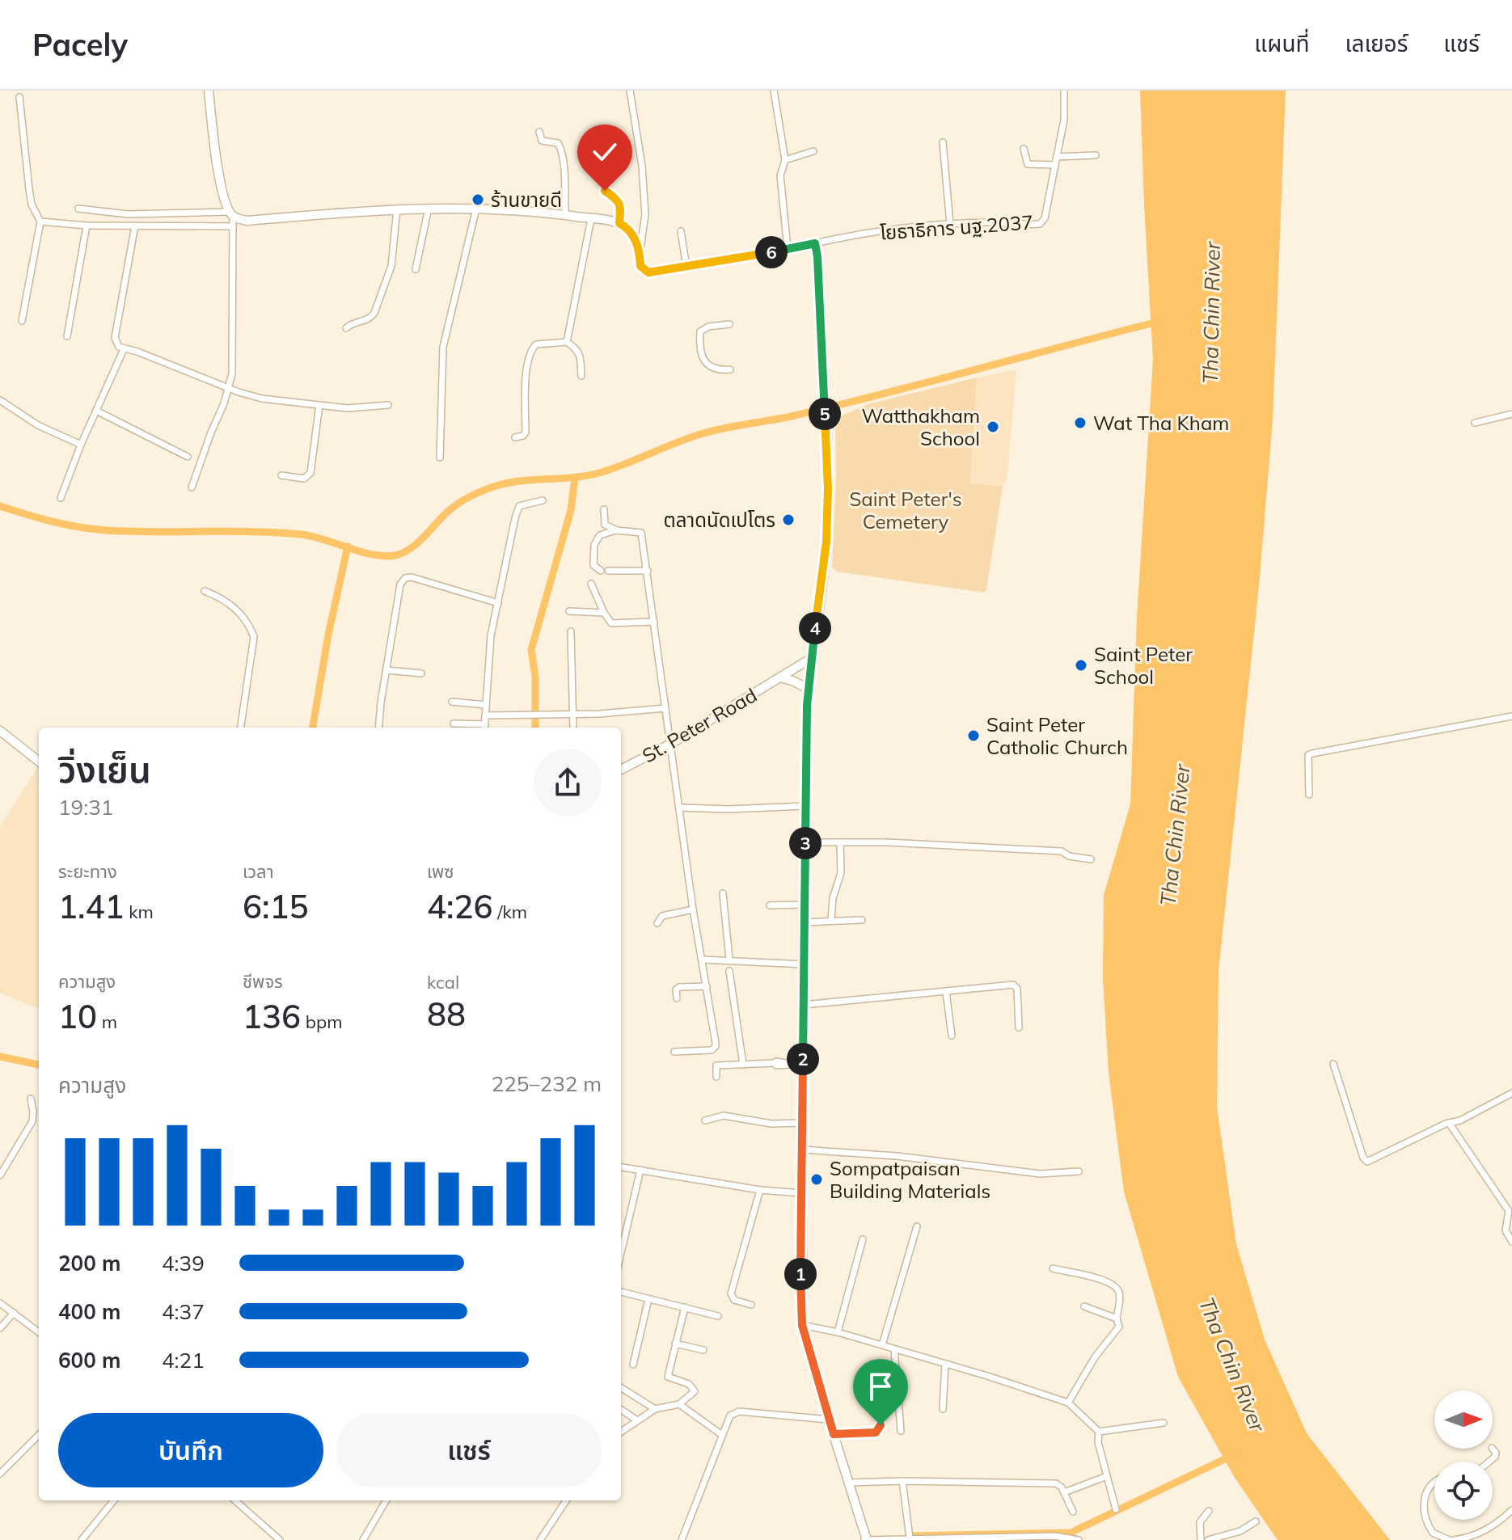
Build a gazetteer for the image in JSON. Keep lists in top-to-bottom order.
{
  "streets": {
    "street": ["โยธาธิการ นฐ.2037", "St. Peter Road"]
  },
  "water": ["Tha Chin River"],
  "parks": ["Saint Peter's Cemetery"],
  "places": [
    "ร้านขายดี",
    "Wat Tha Kham",
    "Watthakham School",
    "ตลาดนัดเปโตร",
    "Saint Peter School",
    "Saint Peter Catholic Church",
    "Sompatpaisan Building Materials"
  ],
  "north": "right",
  "page": {
    "header": "Pacely",
    "nav": ["แผนที่", "เลเยอร์", "แชร์"],
    "pins": [
      "6",
      "5",
      "4",
      "3",
      "2",
      "1"
    ],
    "heading": ["วิ่งเย็น", "19:31"],
    "stats": [
      ["ระยะทาง", "1.41 km"],
      ["เวลา", "6:15"],
      ["เพซ", "4:26 /km"],
      ["ความสูง", "10 m"],
      ["ชีพจร", "136 bpm"],
      ["kcal", "88"]
    ],
    "chart": ["ความสูง", "225–232 m"],
    "list": [
      {
        "name": "200 m",
        "note": "4:39"
      },
      {
        "name": "400 m",
        "note": "4:37"
      },
      {
        "name": "600 m",
        "note": "4:21"
      }
    ],
    "buttons": ["บันทึก", "แชร์"]
  }
}
